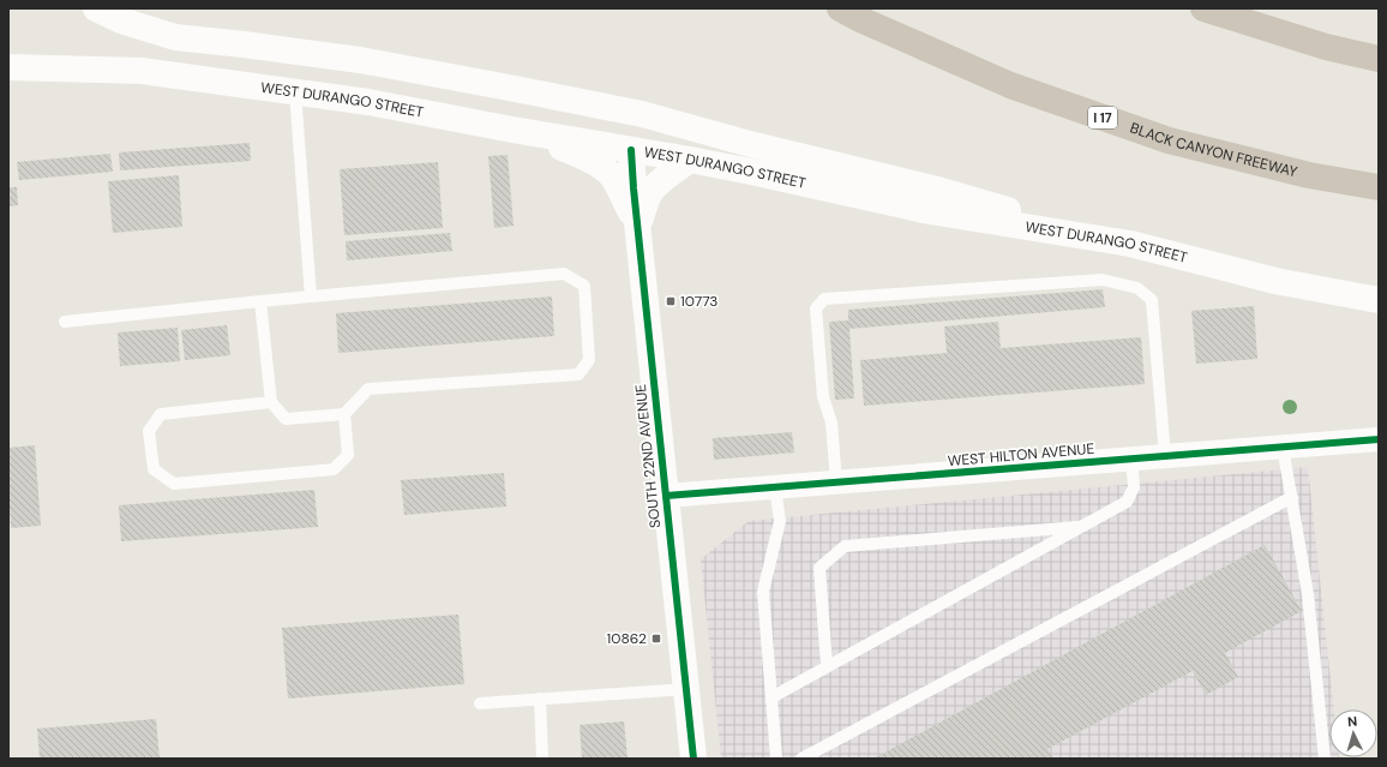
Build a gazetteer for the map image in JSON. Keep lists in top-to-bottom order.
{
  "streets": {
    "highway": ["I 17", "BLACK CANYON FREEWAY"],
    "main road": ["WEST DURANGO STREET", "SOUTH 22ND AVENUE"],
    "street": ["WEST HILTON AVENUE"]
  },
  "crossings": [
    ["WEST DURANGO STREET", "SOUTH 22ND AVENUE"],
    ["WEST HILTON AVENUE", "SOUTH 22ND AVENUE"]
  ],
  "places": {
    "transit": ["10773", "10862"]
  },
  "north": "top"
}
